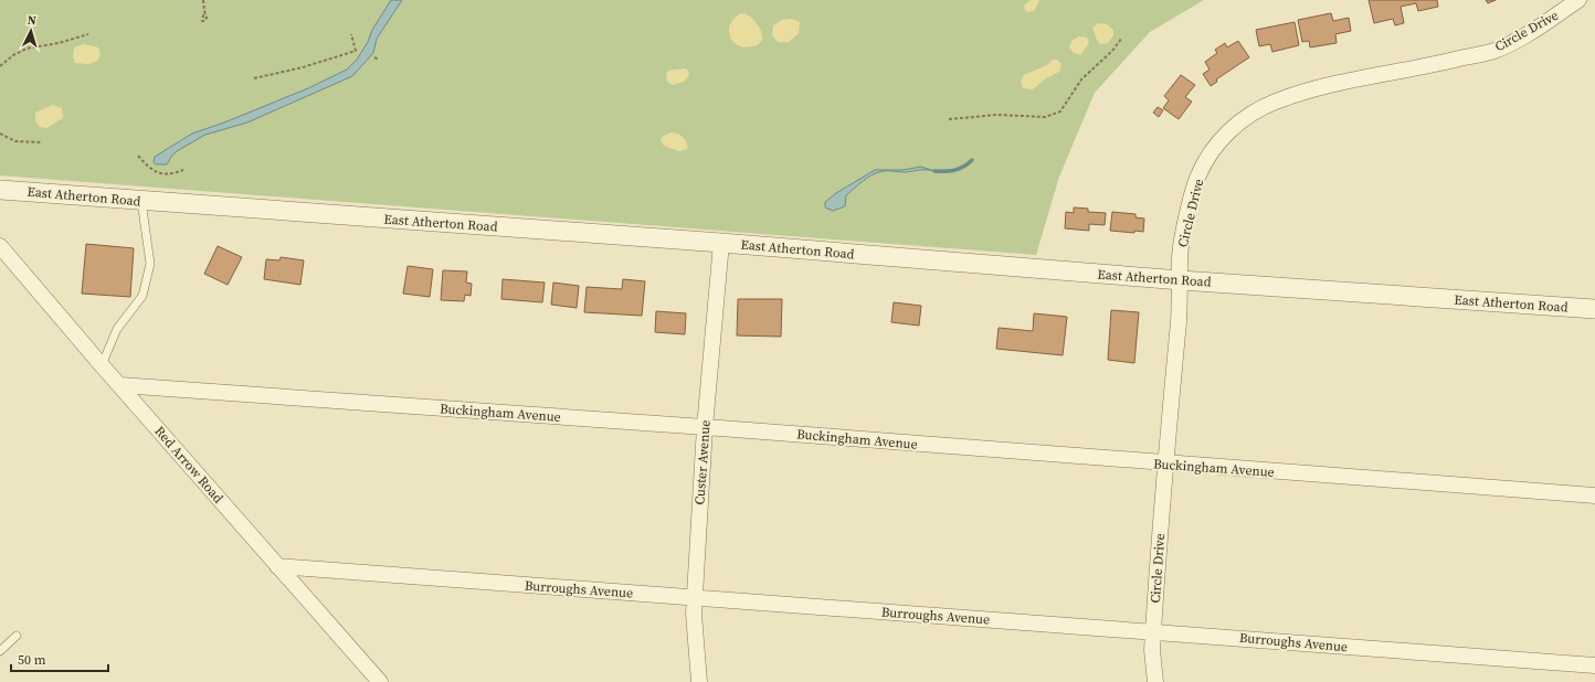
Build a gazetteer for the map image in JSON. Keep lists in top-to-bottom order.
{
  "streets": {
    "street": [
      "Circle Drive",
      "East Atherton Road",
      "Buckingham Avenue",
      "Custer Avenue",
      "Red Arrow Road",
      "Burroughs Avenue"
    ]
  },
  "crossings": [
    ["Circle Drive", "East Atherton Road"],
    ["Circle Drive", "Buckingham Avenue"],
    ["Circle Drive", "Burroughs Avenue"],
    ["East Atherton Road", "Custer Avenue"],
    ["Buckingham Avenue", "Custer Avenue"],
    ["Buckingham Avenue", "Red Arrow Road"],
    ["Custer Avenue", "Burroughs Avenue"],
    ["Red Arrow Road", "Burroughs Avenue"]
  ],
  "scale_bar": "50 m",
  "north": "top"
}
